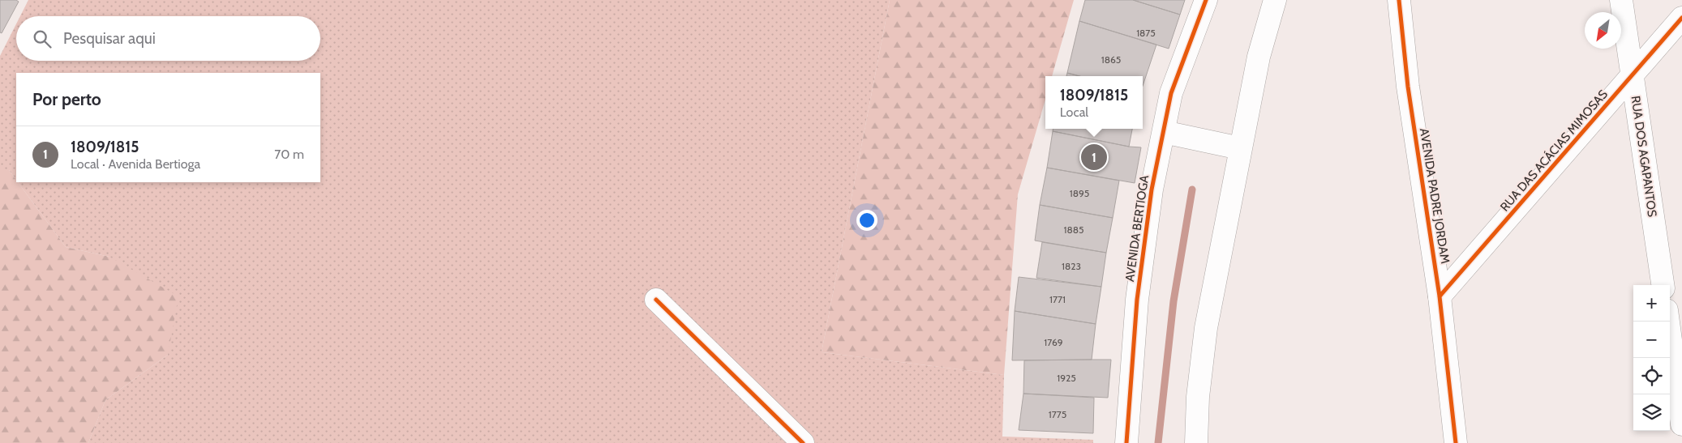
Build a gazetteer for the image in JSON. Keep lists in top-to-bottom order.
{
  "streets": {
    "street": [
      "RUA DAS ACÁCIAS MIMOSAS",
      "RUA DOS AGAPANTOS",
      "AVENIDA PADRE JORDAM",
      "AVENIDA BERTIOGA"
    ]
  },
  "crossings": [
    ["RUA DAS ACÁCIAS MIMOSAS", "RUA DOS AGAPANTOS"],
    ["RUA DAS ACÁCIAS MIMOSAS", "AVENIDA PADRE JORDAM"]
  ],
  "house_numbers": [
    "1875",
    "1865",
    "1895",
    "1885",
    "1823",
    "1771",
    "1769",
    "1925",
    "1775"
  ],
  "north": "bottom left",
  "page": {
    "search": "Pesquisar aqui",
    "heading": "Por perto",
    "popup": ["1809/1815", "Local"],
    "list": [
      {
        "mark": "1",
        "name": "1809/1815",
        "note": "Local · Avenida Bertioga",
        "value": "70 m"
      }
    ],
    "pins": "1",
    "map_buttons": ["+", "−"]
  }
}
